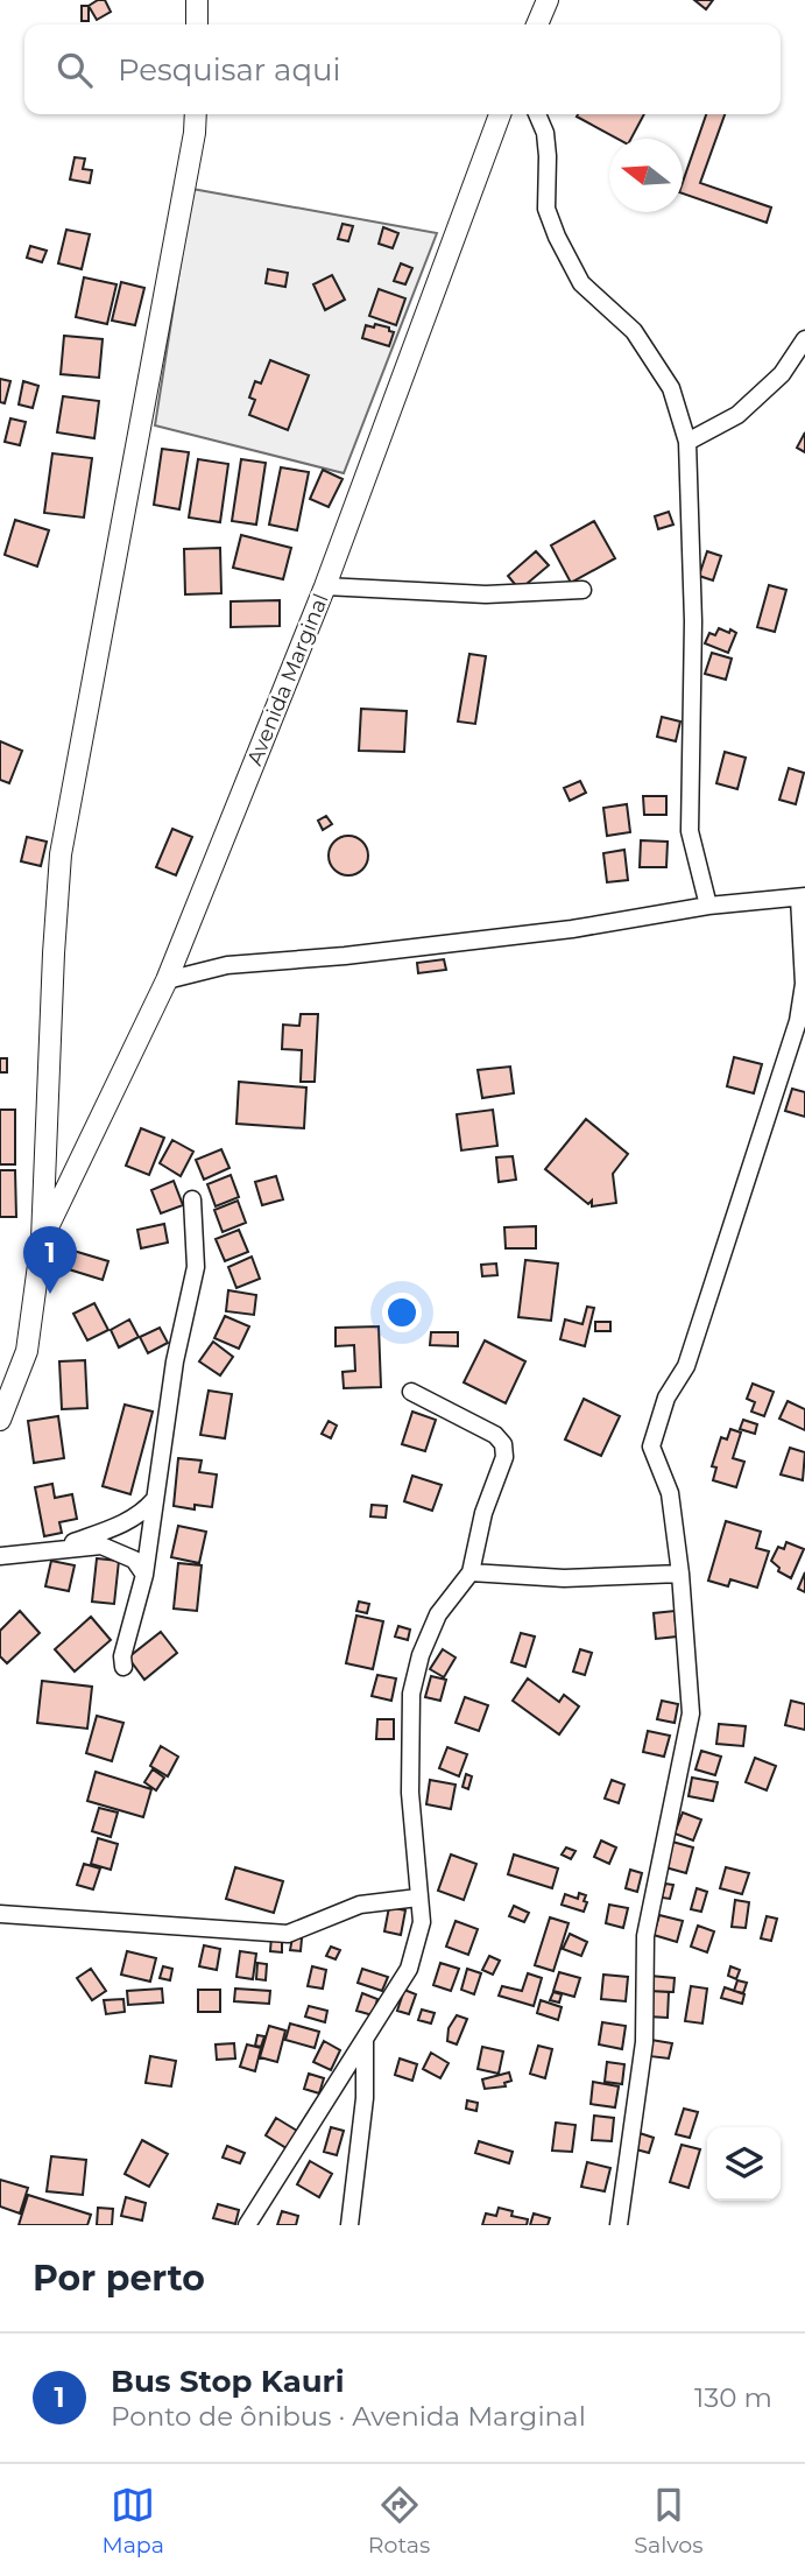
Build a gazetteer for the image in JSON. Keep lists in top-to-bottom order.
{
  "streets": {
    "street": ["Avenida Marginal"]
  },
  "north": "left",
  "page": {
    "search": "Pesquisar aqui",
    "pins": "1",
    "heading": "Por perto",
    "list": [
      {
        "mark": "1",
        "name": "Bus Stop Kauri",
        "note": "Ponto de ônibus · Avenida Marginal",
        "value": "130 m"
      }
    ],
    "nav": ["Mapa", "Rotas", "Salvos"]
  }
}
